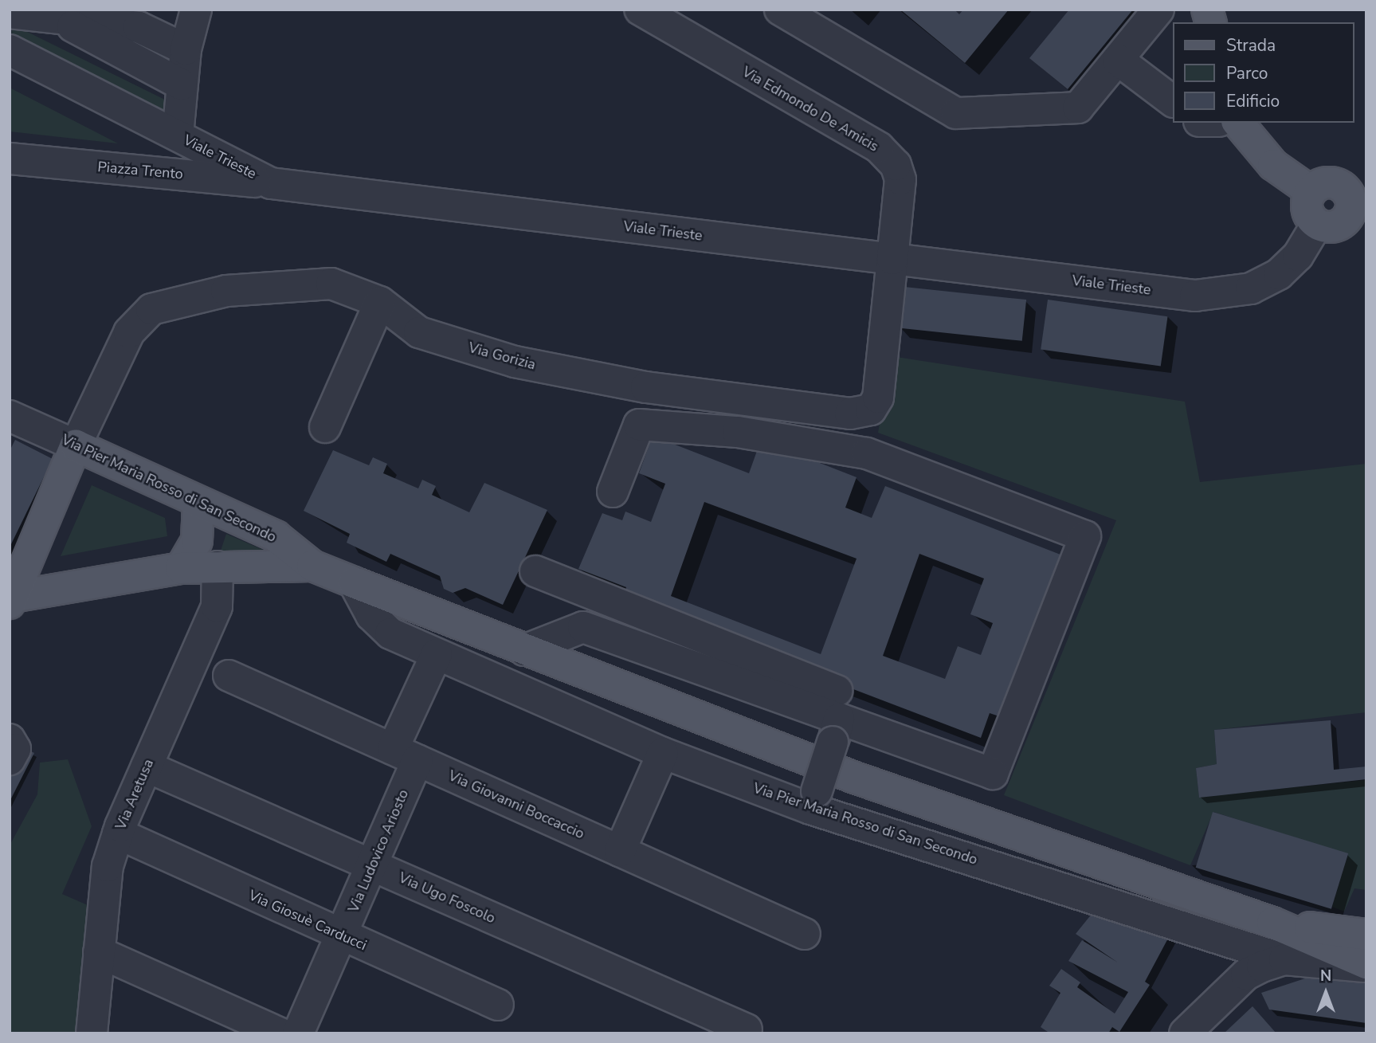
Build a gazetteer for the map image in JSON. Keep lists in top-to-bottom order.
{
  "streets": {
    "main road": ["Via Pier Maria Rosso di San Secondo"],
    "street": [
      "Via Edmondo De Amicis",
      "Viale Trieste",
      "Piazza Trento",
      "Via Gorizia",
      "Via Aretusa",
      "Via Giovanni Boccaccio",
      "Via Ludovico Ariosto",
      "Via Ugo Foscolo",
      "Via Giosuè Carducci"
    ]
  },
  "crossings": [
    ["Via Edmondo De Amicis", "Viale Trieste"],
    ["Via Edmondo De Amicis", "Via Gorizia"],
    ["Viale Trieste", "Piazza Trento"],
    ["Viale Trieste", "Via Gorizia"],
    ["Via Gorizia", "Via Pier Maria Rosso di San Secondo"],
    ["Via Pier Maria Rosso di San Secondo", "Via Ludovico Ariosto"],
    ["Via Aretusa", "Via Ugo Foscolo"],
    ["Via Aretusa", "Via Giosuè Carducci"],
    ["Via Giovanni Boccaccio", "Via Ludovico Ariosto"],
    ["Via Ludovico Ariosto", "Via Ugo Foscolo"],
    ["Via Ludovico Ariosto", "Via Giosuè Carducci"]
  ],
  "legend": ["Strada", "Parco", "Edificio"],
  "north": "top"
}
